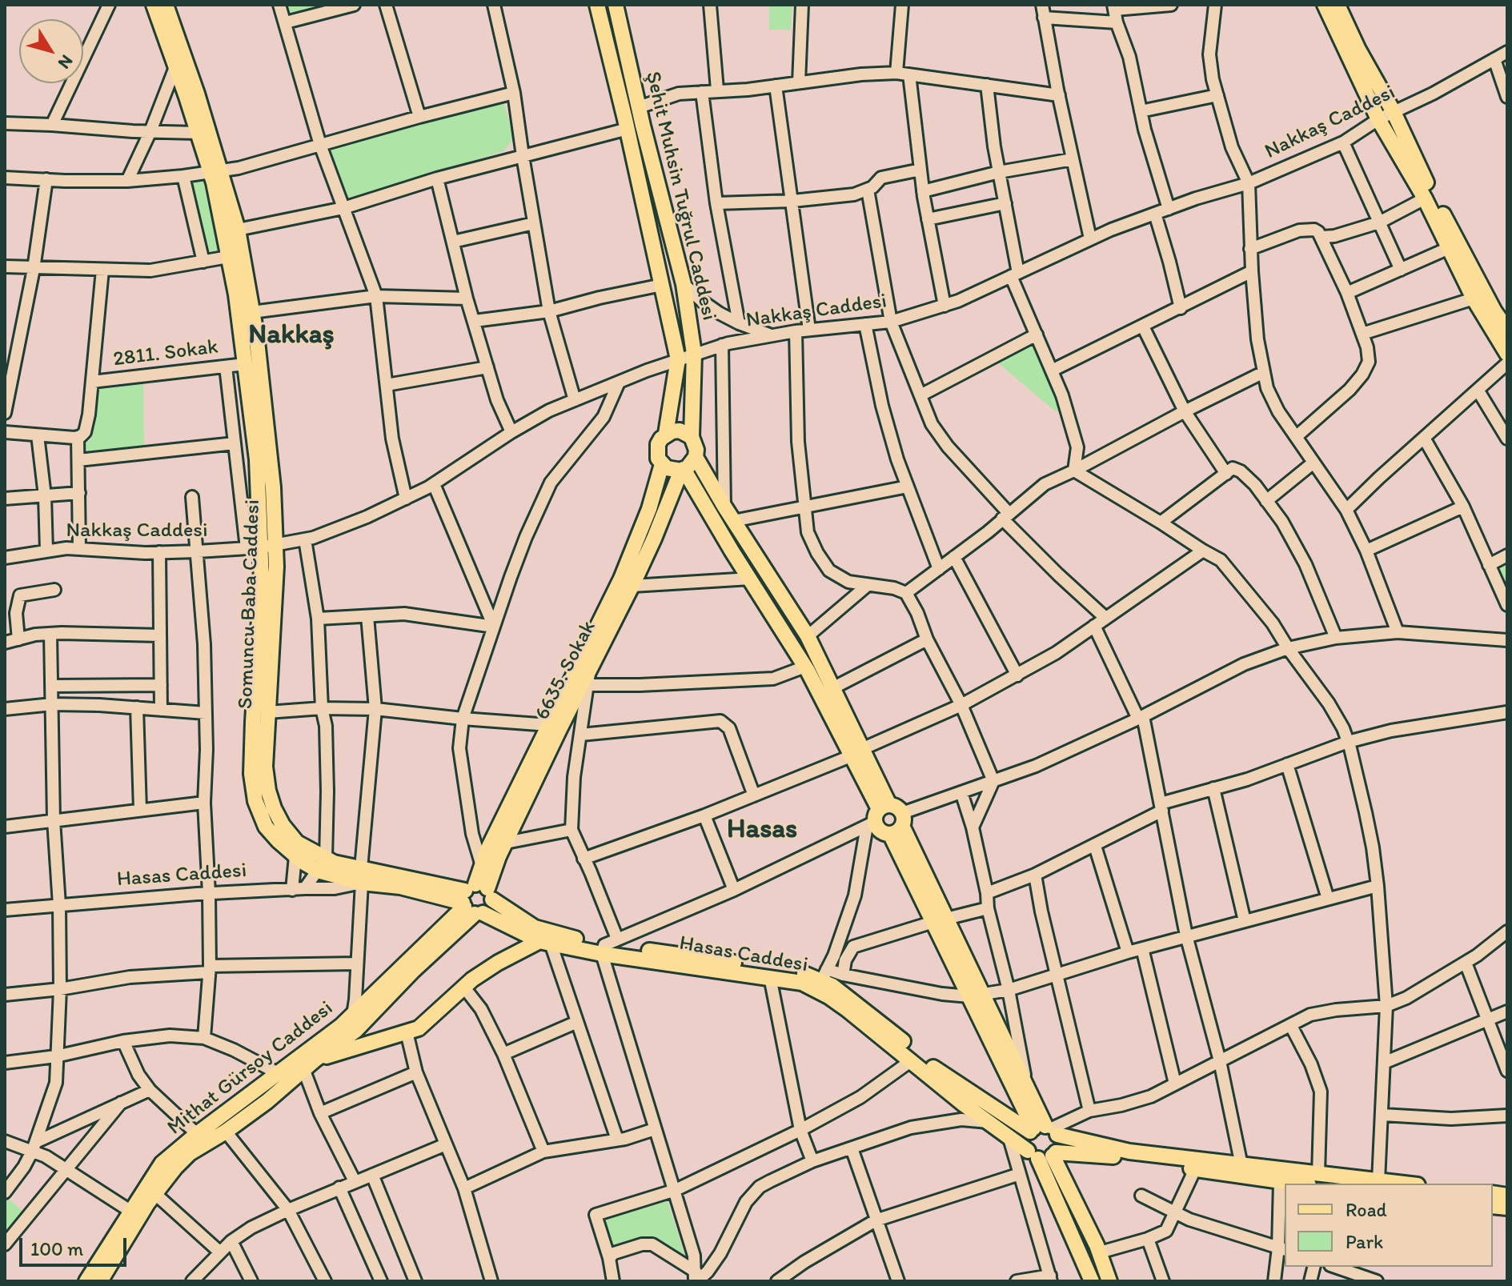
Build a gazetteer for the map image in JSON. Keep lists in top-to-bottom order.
{
  "streets": {
    "main road": [
      "Şehit Muhsin Tuğrul Caddesi",
      "Somuncu Baba Caddesi",
      "6635. Sokak",
      "Hasas Caddesi",
      "Mithat Gürsoy Caddesi"
    ],
    "street": ["Nakkaş Caddesi", "2811. Sokak"]
  },
  "crossings": [
    ["Nakkaş Caddesi", "Şehit Muhsin Tuğrul Caddesi"],
    ["Nakkaş Caddesi", "Somuncu Baba Caddesi"],
    ["Şehit Muhsin Tuğrul Caddesi", "6635. Sokak"],
    ["2811. Sokak", "Somuncu Baba Caddesi"],
    ["Somuncu Baba Caddesi", "6635. Sokak"],
    ["Somuncu Baba Caddesi", "Hasas Caddesi"],
    ["Somuncu Baba Caddesi", "Mithat Gürsoy Caddesi"],
    ["6635. Sokak", "Hasas Caddesi"],
    ["6635. Sokak", "Mithat Gürsoy Caddesi"],
    ["Hasas Caddesi", "Mithat Gürsoy Caddesi"]
  ],
  "districts": ["Nakkaş", "Hasas"],
  "legend": ["Road", "Park"],
  "scale_bar": "100 m",
  "north": "bottom right"
}
